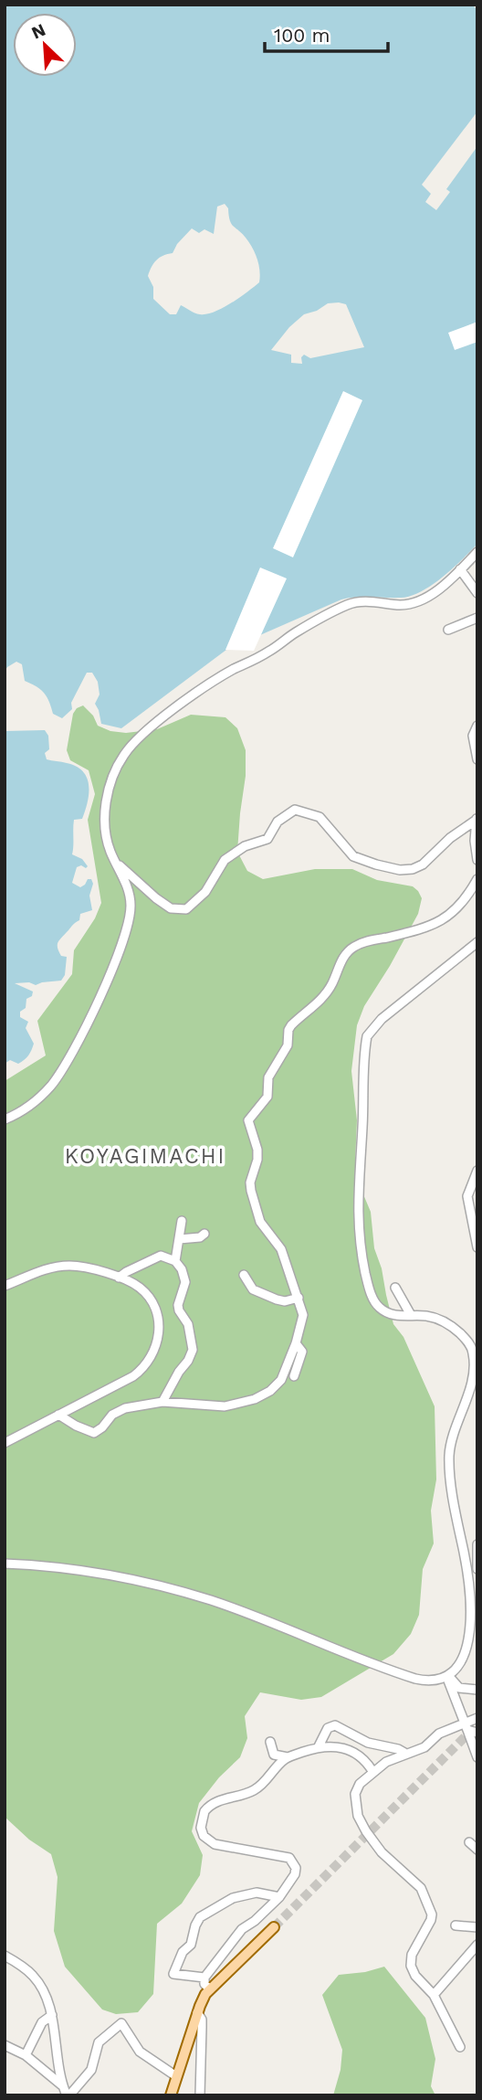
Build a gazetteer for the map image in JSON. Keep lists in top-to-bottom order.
{
  "districts": ["KOYAGIMACHI"],
  "scale_bar": "100 m",
  "north": "top left"
}
